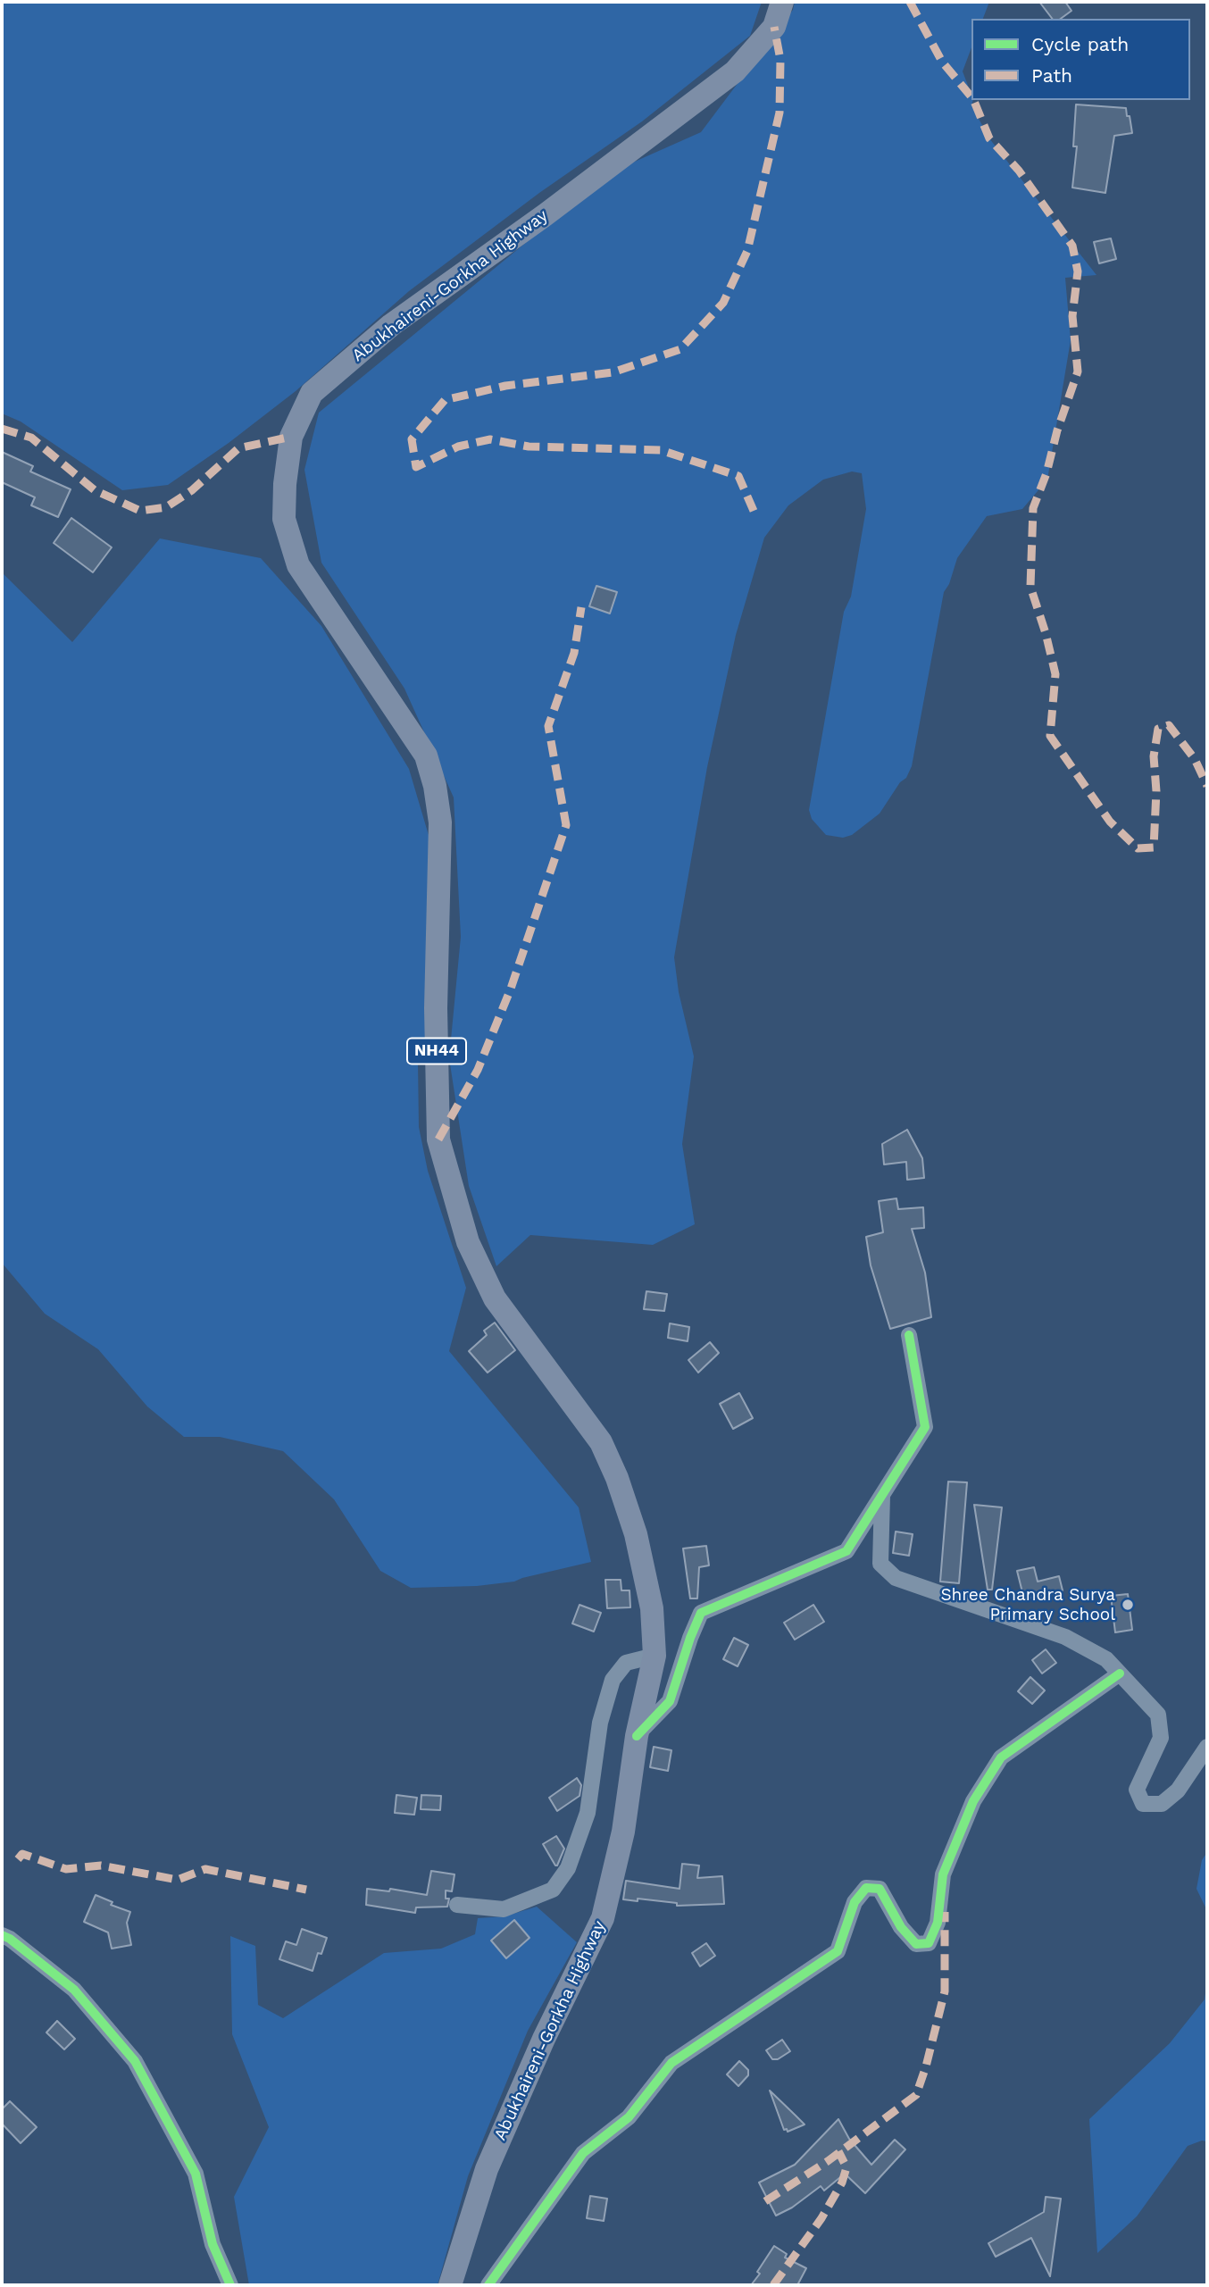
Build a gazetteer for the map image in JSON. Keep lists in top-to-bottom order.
{
  "streets": {
    "main road": ["Abukhaireni-Gorkha Highway", "NH44"]
  },
  "places": ["Shree Chandra Surya Primary School"],
  "legend": ["Cycle path", "Path"]
}
